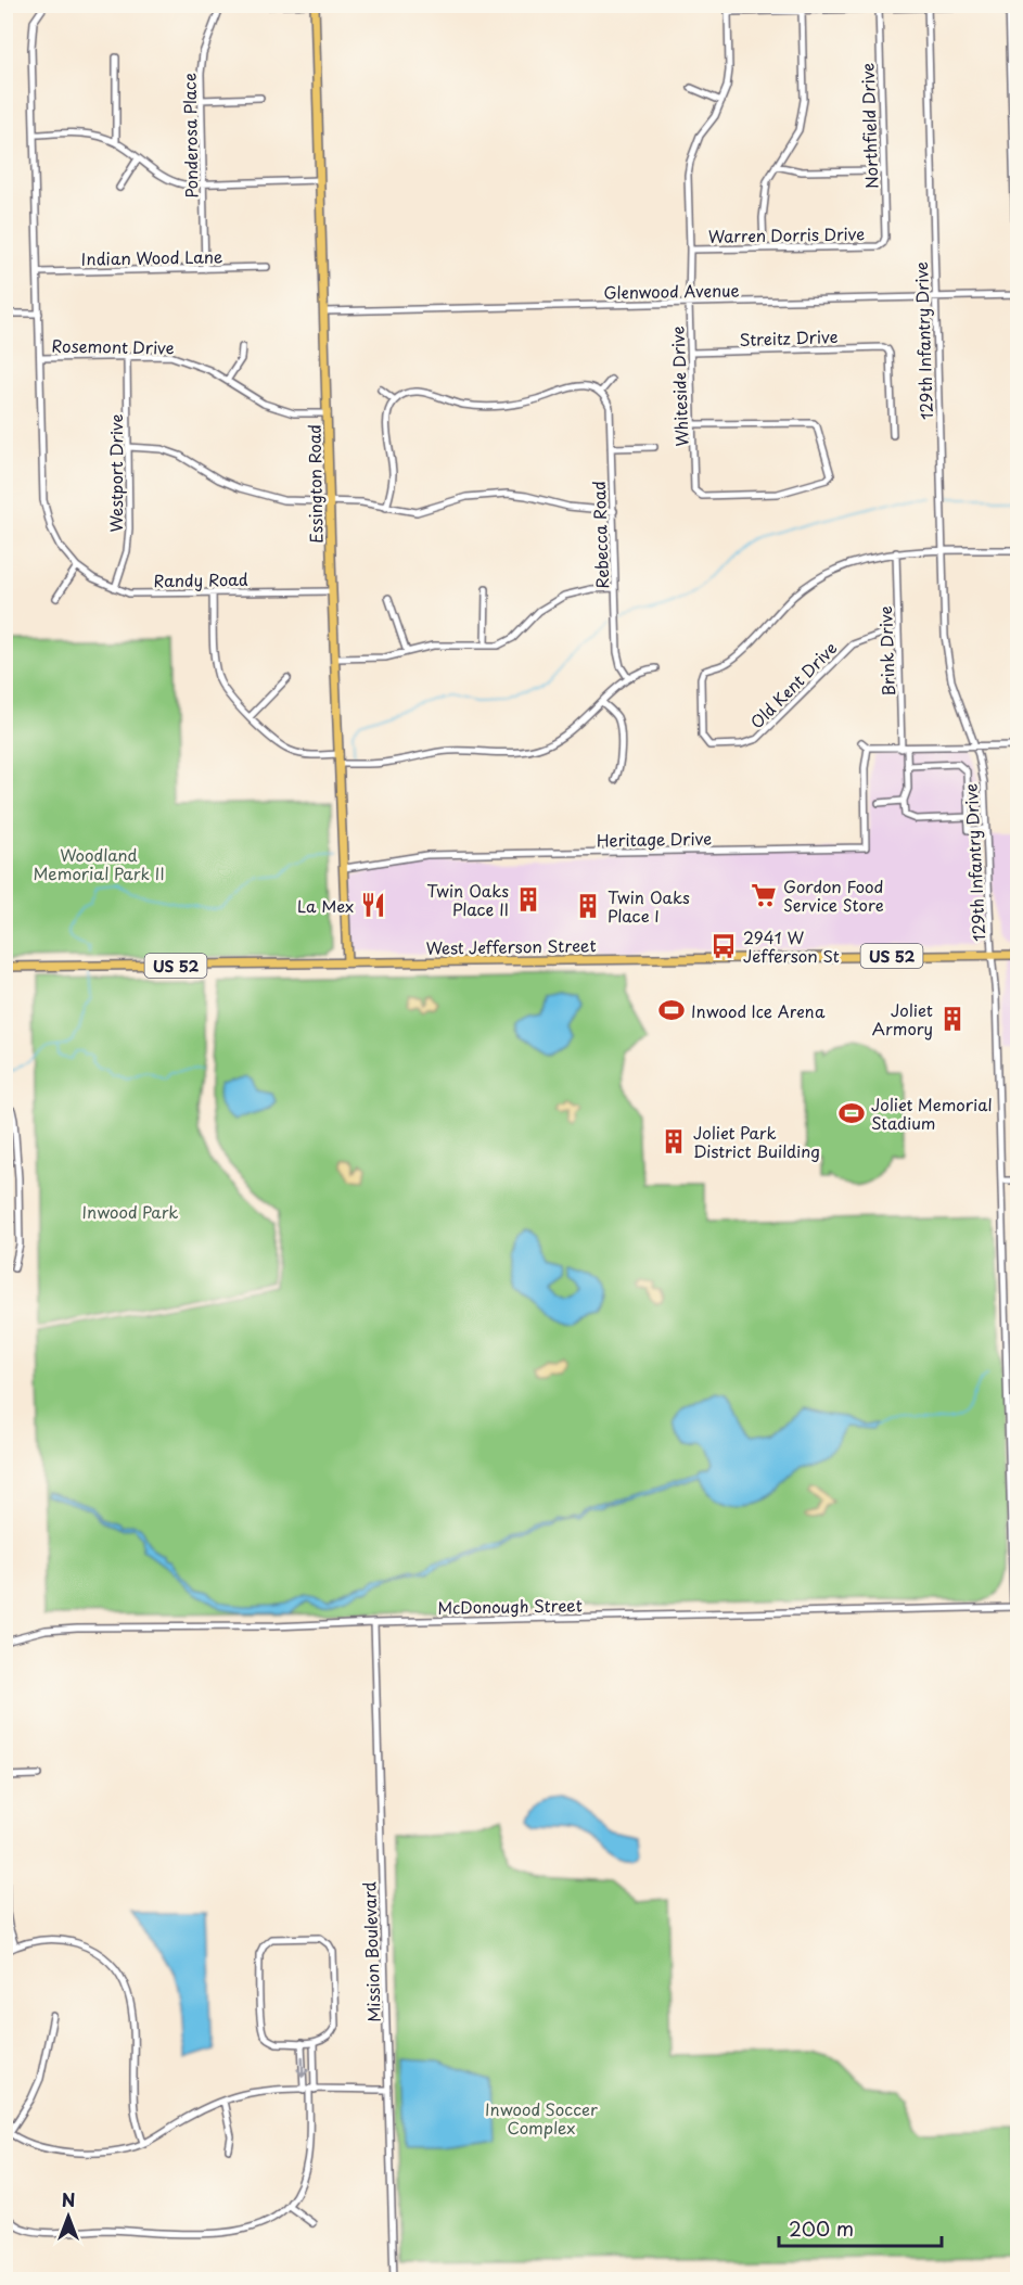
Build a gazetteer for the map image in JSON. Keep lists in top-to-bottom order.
{
  "streets": {
    "main road": ["Essington Road", "West Jefferson Street", "US 52"],
    "street": [
      "Northfield Drive",
      "Ponderosa Place",
      "Warren Dorris Drive",
      "Indian Wood Lane",
      "Glenwood Avenue",
      "Streitz Drive",
      "129th Infantry Drive",
      "Rosemont Drive",
      "Whiteside Drive",
      "Westport Drive",
      "Rebecca Road",
      "Randy Road",
      "Brink Drive",
      "Old Kent Drive",
      "Heritage Drive",
      "McDonough Street",
      "Mission Boulevard"
    ]
  },
  "crossings": [
    ["Northfield Drive", "Warren Dorris Drive"],
    ["Ponderosa Place", "Indian Wood Lane"],
    ["Warren Dorris Drive", "Whiteside Drive"],
    ["Glenwood Avenue", "129th Infantry Drive"],
    ["Glenwood Avenue", "Whiteside Drive"],
    ["Glenwood Avenue", "Essington Road"],
    ["Streitz Drive", "Whiteside Drive"],
    ["129th Infantry Drive", "West Jefferson Street"],
    ["129th Infantry Drive", "McDonough Street"],
    ["Rosemont Drive", "Westport Drive"],
    ["Rosemont Drive", "Essington Road"],
    ["Westport Drive", "Randy Road"],
    ["Essington Road", "Randy Road"],
    ["Essington Road", "Heritage Drive"],
    ["Essington Road", "West Jefferson Street"],
    ["Brink Drive", "Old Kent Drive"],
    ["McDonough Street", "Mission Boulevard"]
  ],
  "parks": ["Woodland Memorial Park II", "Inwood Park", "Inwood Soccer Complex"],
  "places": {
    "supermarket": ["Gordon Food Service Store"],
    "building": [
      "Twin Oaks Place II",
      "Twin Oaks Place I",
      "Joliet Armory",
      "Joliet Park District Building"
    ],
    "restaurant": ["La Mex"],
    "bus stop": ["2941 W Jefferson St"],
    "sports": ["Inwood Ice Arena", "Joliet Memorial Stadium"]
  },
  "scale_bar": "200 m",
  "north": "top"
}
